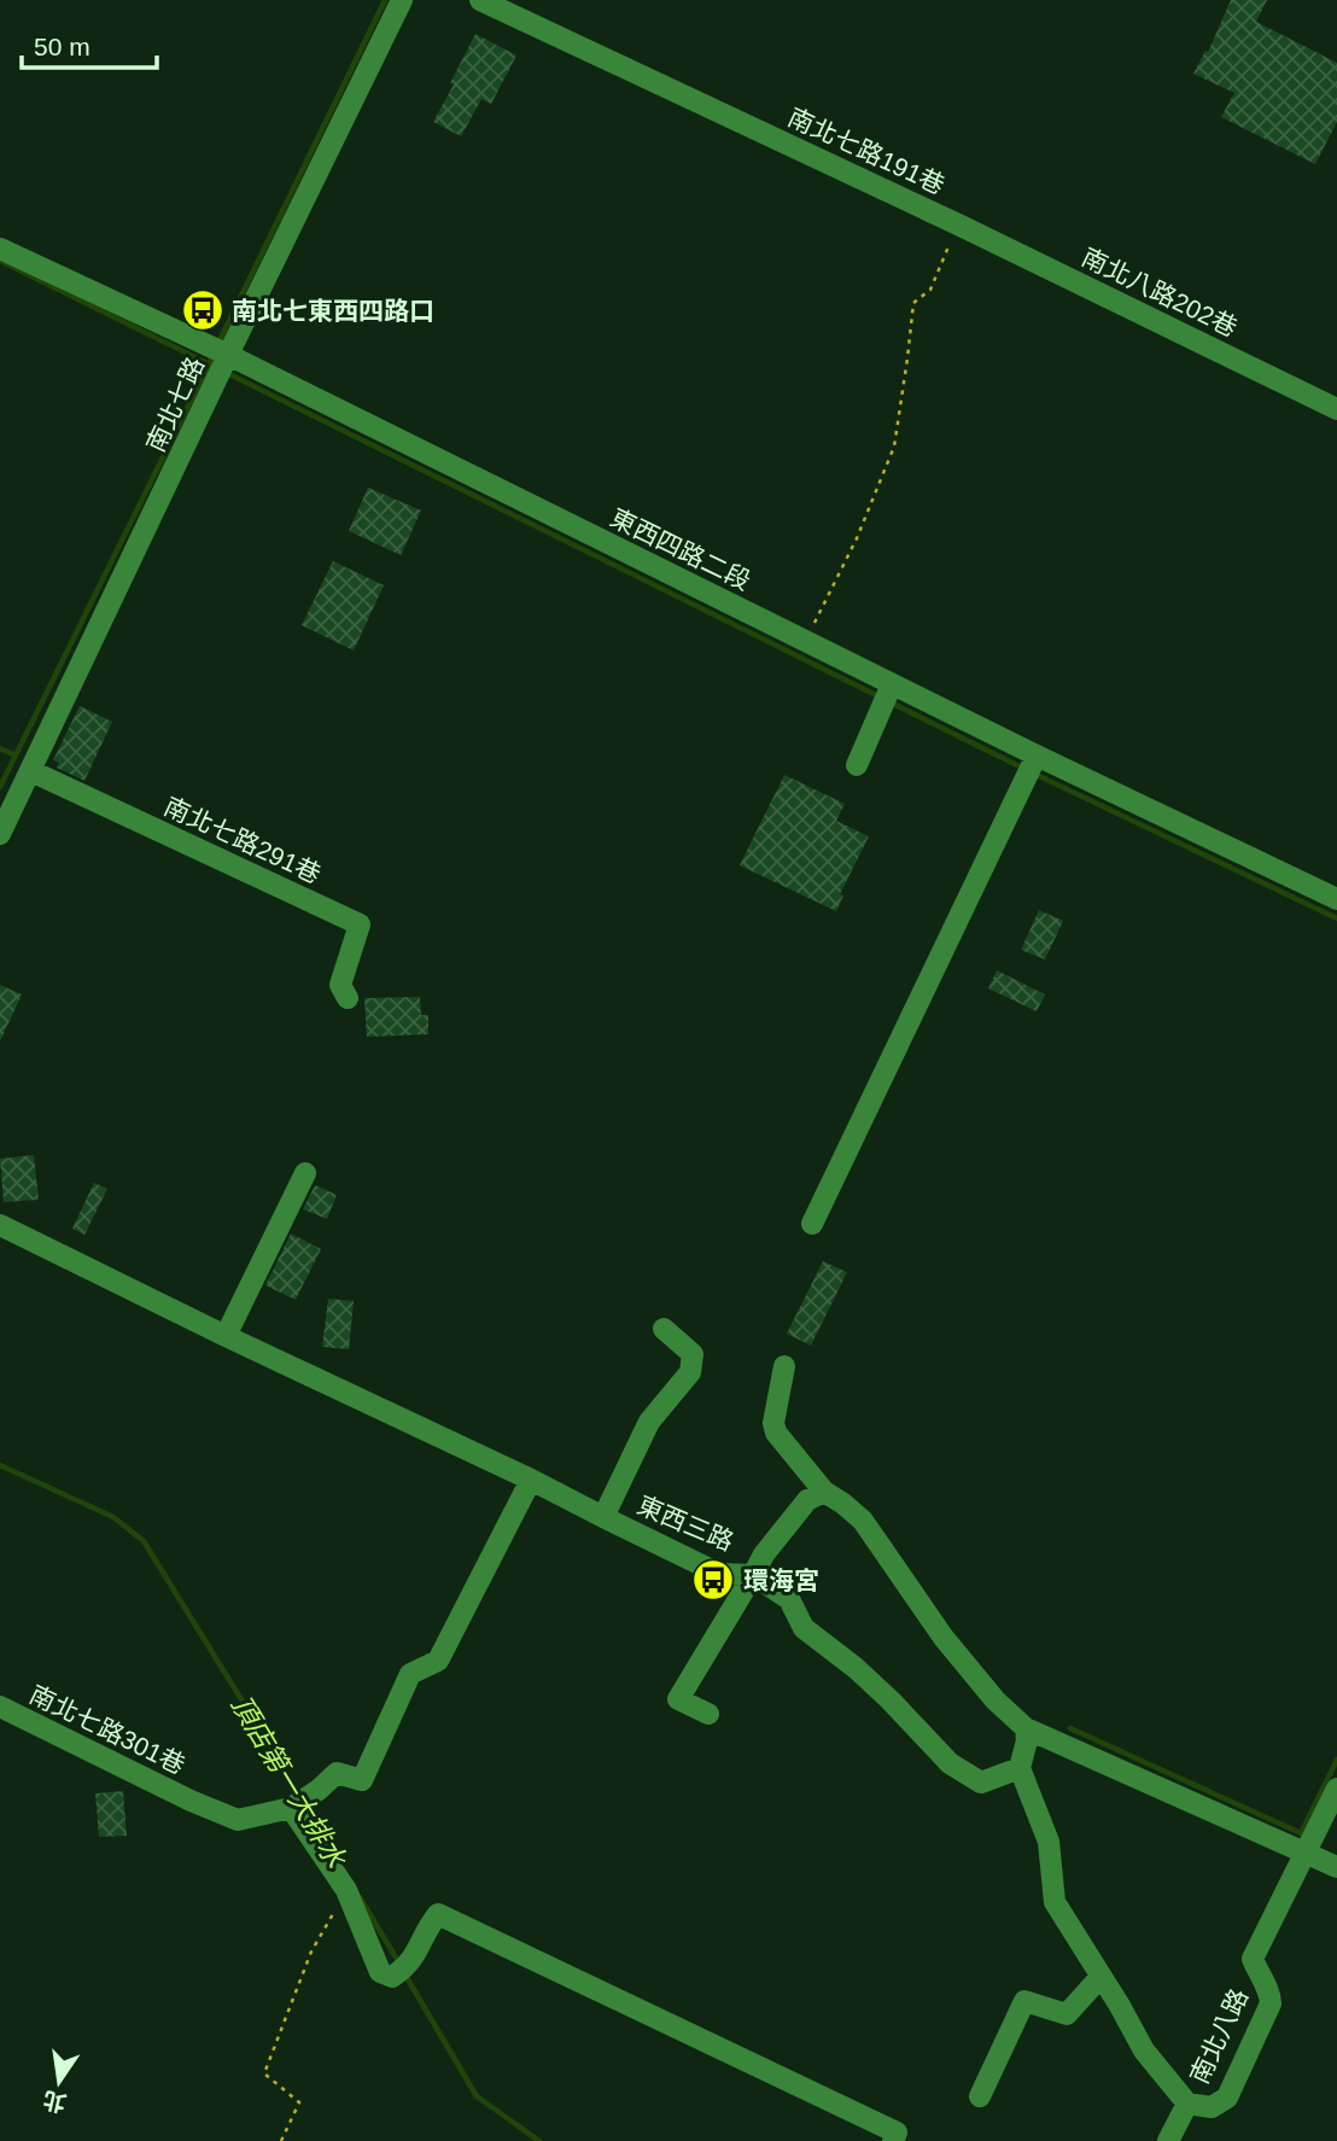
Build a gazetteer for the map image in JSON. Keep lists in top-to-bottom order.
{
  "streets": {
    "street": [
      "南北七路191巷",
      "南北八路202巷",
      "南北七路",
      "東西四路二段",
      "南北七路291巷",
      "東西三路",
      "南北七路301巷",
      "南北八路"
    ]
  },
  "crossings": [
    ["南北七路191巷", "南北八路202巷"],
    ["南北七路191巷", "東西四路二段"],
    ["南北七路", "東西四路二段"],
    ["南北七路", "南北七路291巷"]
  ],
  "water": ["頂店第一大排水"],
  "places": {
    "bus stop": ["南北七東西四路口", "環海宮"]
  },
  "scale_bar": "50 m",
  "north": "bottom"
}
